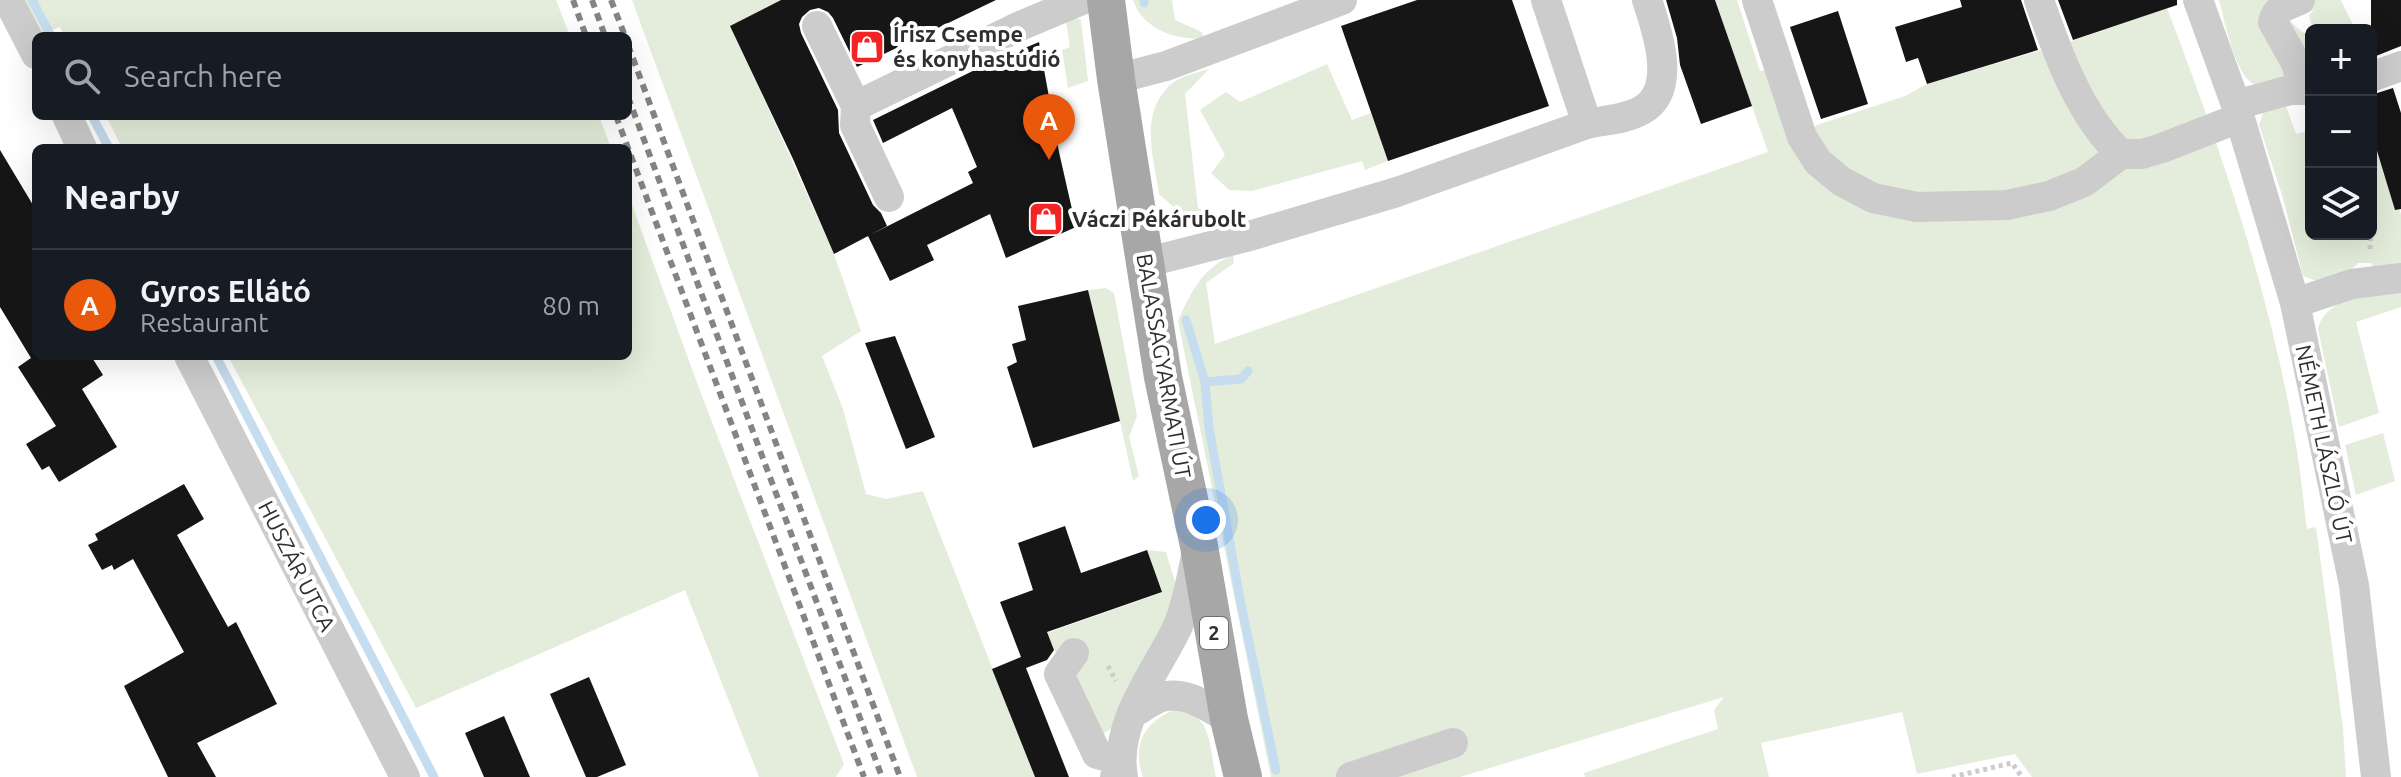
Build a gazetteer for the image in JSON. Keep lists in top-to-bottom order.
{
  "streets": {
    "main road": ["BALASSAGYARMATI ÚT", "2"],
    "street": ["NÉMETH LÁSZLÓ ÚT", "HUSZÁR UTCA"]
  },
  "places": {
    "shop": ["Írisz Csempe és konyhastúdió", "Váczi Pékárubolt"]
  },
  "page": {
    "map_buttons": ["+", "−"],
    "search": "Search here",
    "pins": "A",
    "heading": "Nearby",
    "list": [
      {
        "mark": "A",
        "name": "Gyros Ellátó",
        "note": "Restaurant",
        "value": "80 m"
      }
    ]
  }
}
